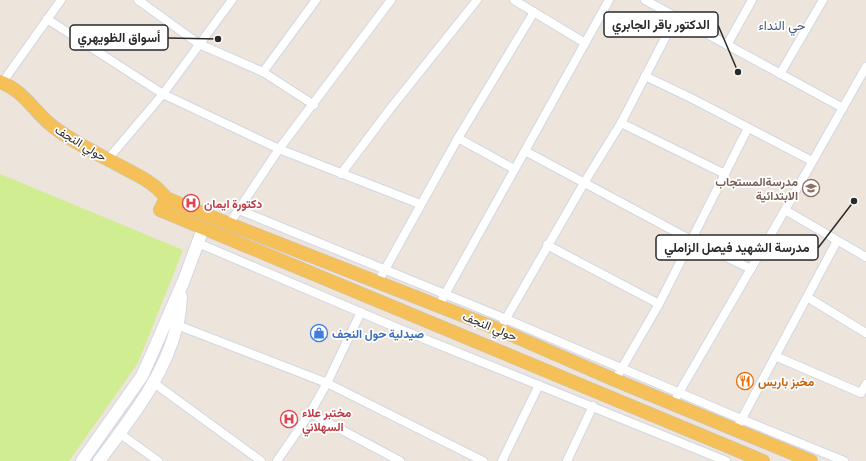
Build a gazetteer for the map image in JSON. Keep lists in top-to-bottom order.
{
  "streets": {
    "main road": ["حولي النجف"]
  },
  "districts": ["حي النداء"],
  "places": {
    "other": ["أسواق الظويهري", "الدكتور باقر الجابري", "مدرسة الشهيد فيصل الزاملي"],
    "school or university": ["مدرسةالمستجاب الابتدائية"],
    "hospital": ["دكتورة ايمان", "مختبر علاء السهلاني"],
    "shop": ["صيدلية حول النجف"],
    "restaurant": ["مخبز باريس"]
  }
}
